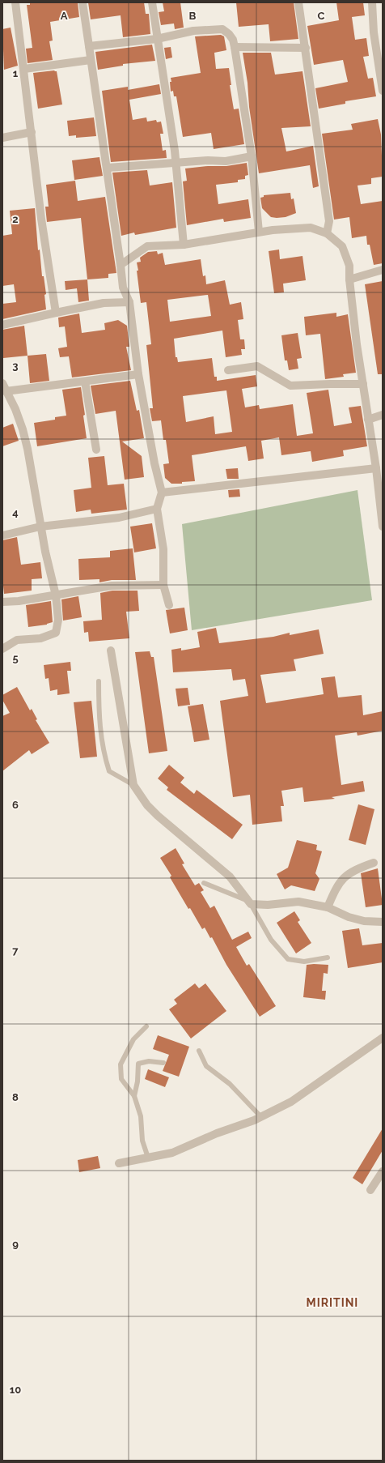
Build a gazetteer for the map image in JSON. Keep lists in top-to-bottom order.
{
  "districts": ["MIRITINI"],
  "grid": {
    "columns": ["A", "B", "C"],
    "rows": [
      "1",
      "2",
      "3",
      "4",
      "5",
      "6",
      "7",
      "8",
      "9",
      "10"
    ]
  }
}
